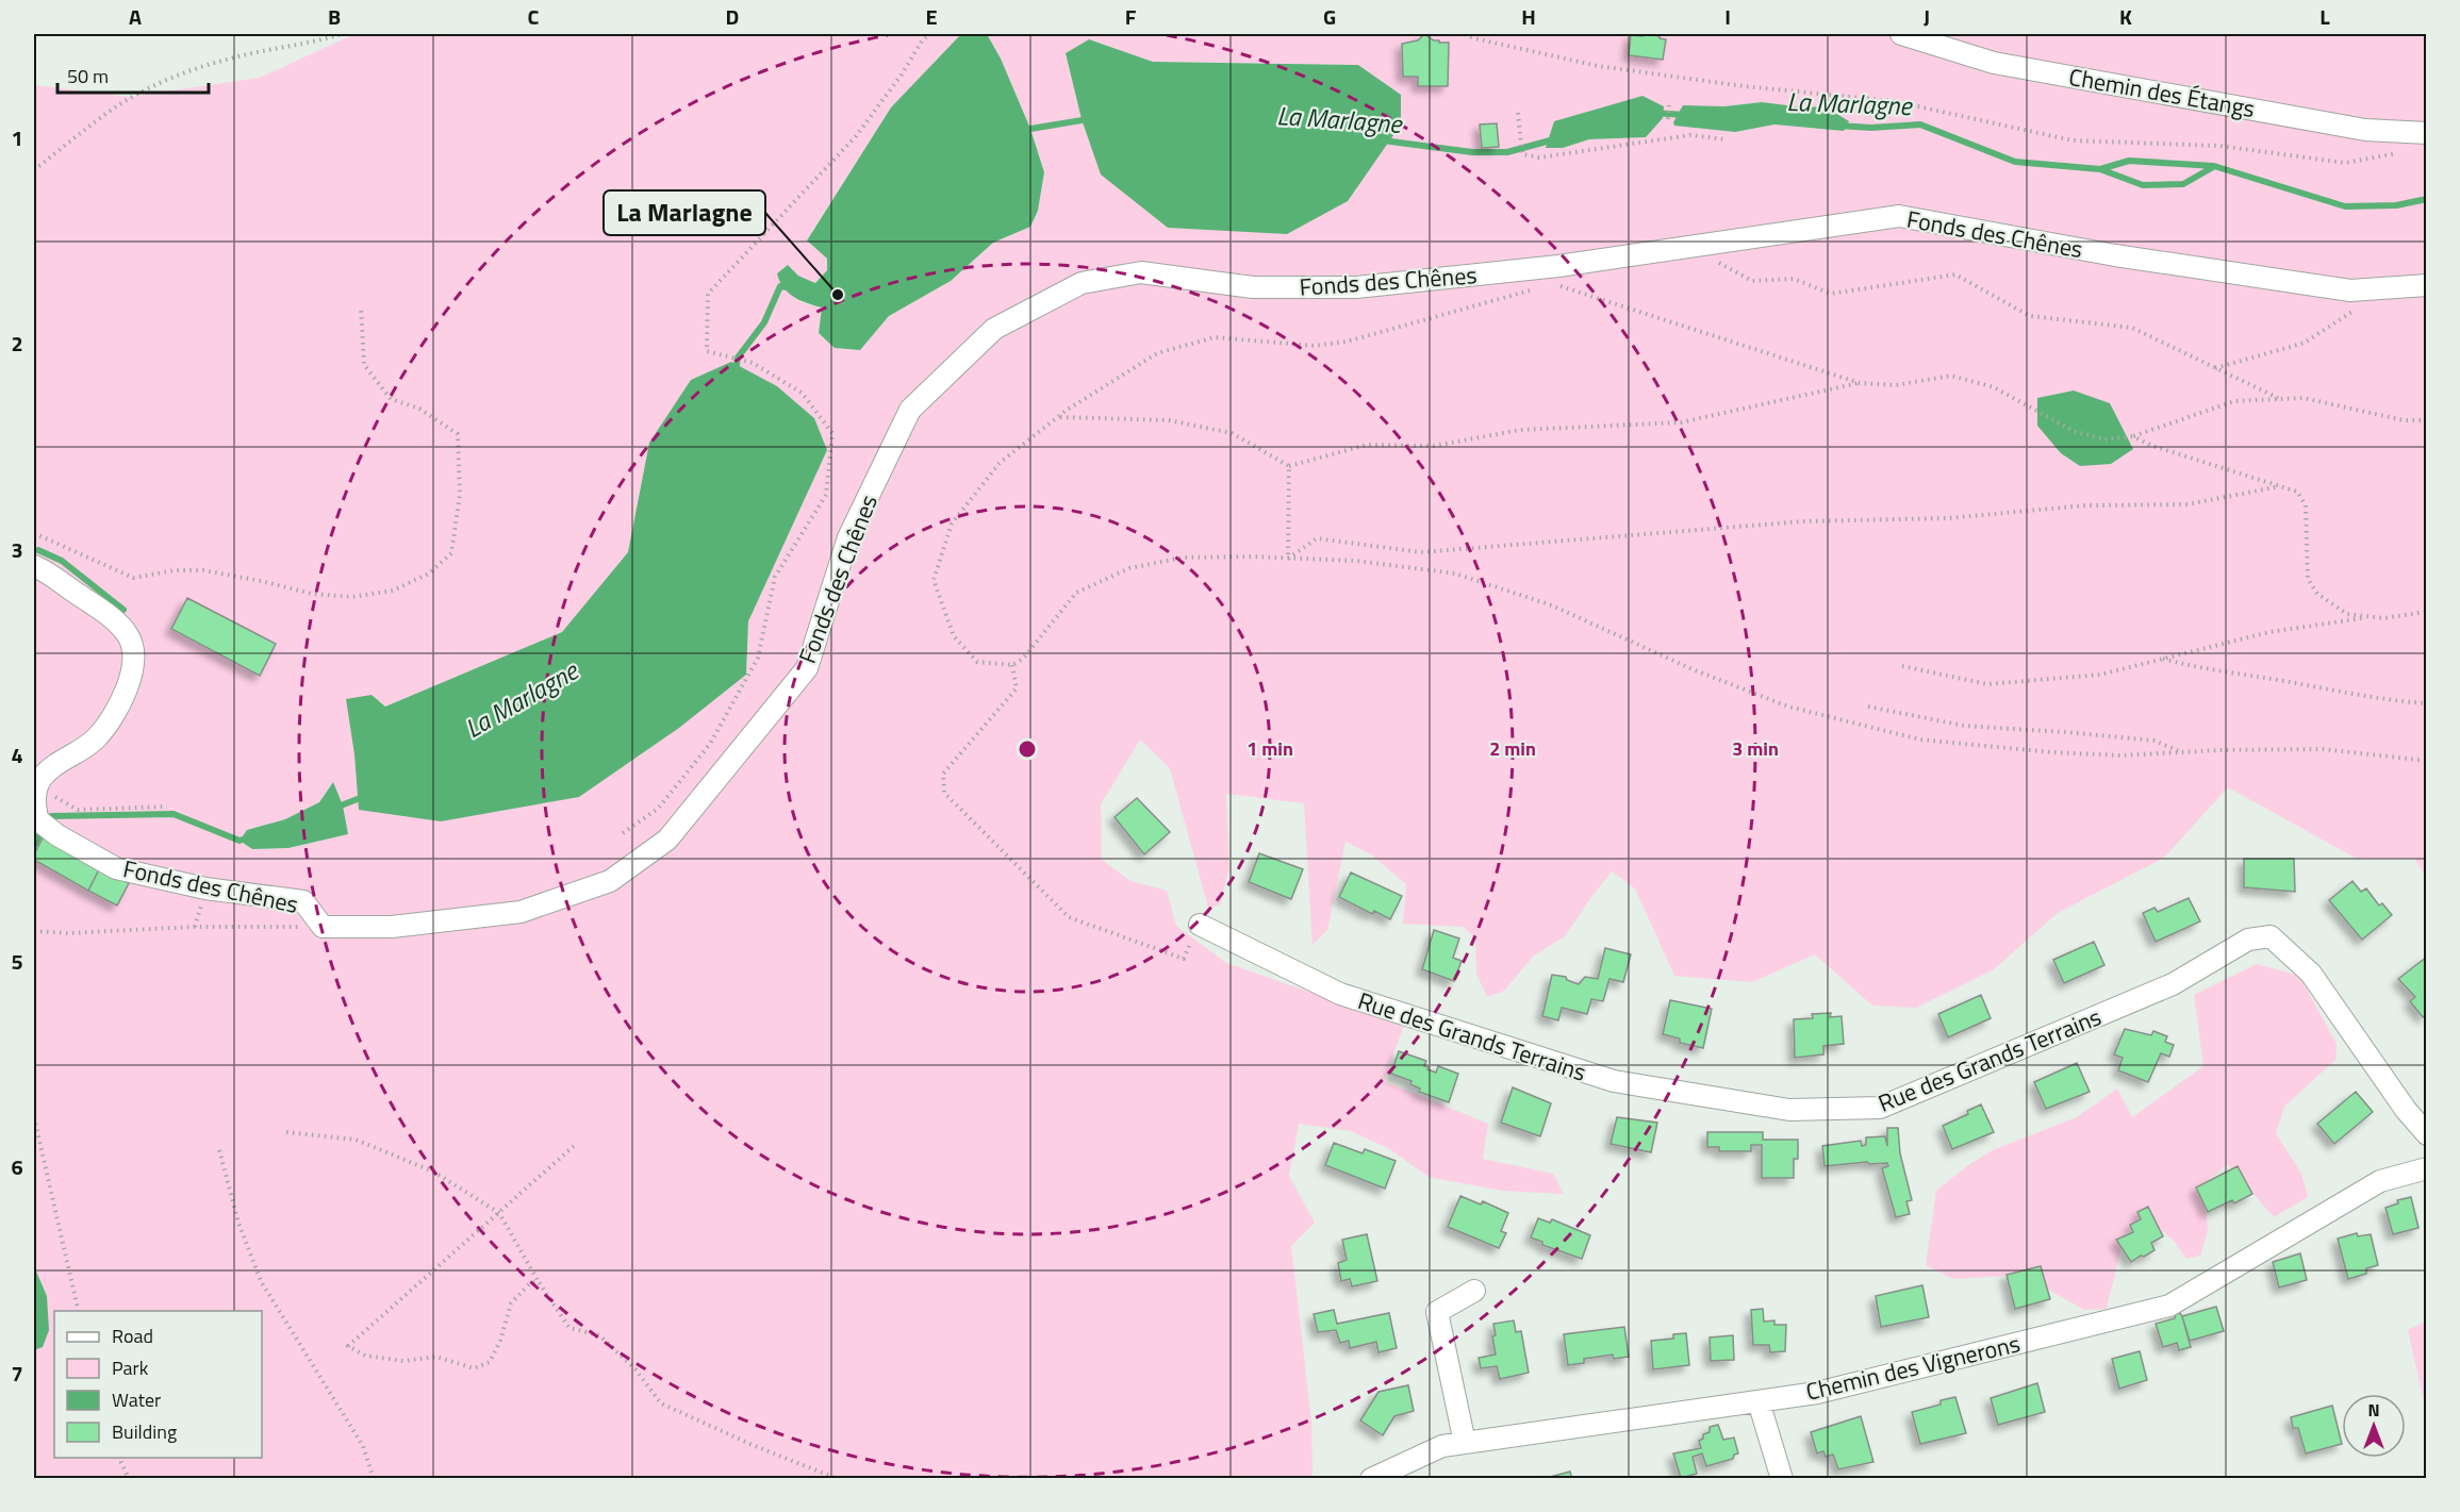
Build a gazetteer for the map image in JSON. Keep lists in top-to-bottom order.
{
  "streets": {
    "street": [
      "Chemin des Étangs",
      "Fonds des Chênes",
      "Rue des Grands Terrains",
      "Chemin des Vignerons"
    ]
  },
  "water": ["La Marlagne"],
  "places": ["La Marlagne"],
  "legend": [
    "Road",
    "Park",
    "Water",
    "Building"
  ],
  "scale_bar": "50 m",
  "north": "top",
  "grid": {
    "columns": [
      "A",
      "B",
      "C",
      "D",
      "E",
      "F",
      "G",
      "H",
      "I",
      "J",
      "K",
      "L"
    ],
    "rows": [
      "1",
      "2",
      "3",
      "4",
      "5",
      "6",
      "7"
    ]
  },
  "rings": ["1 min", "2 min", "3 min"]
}
